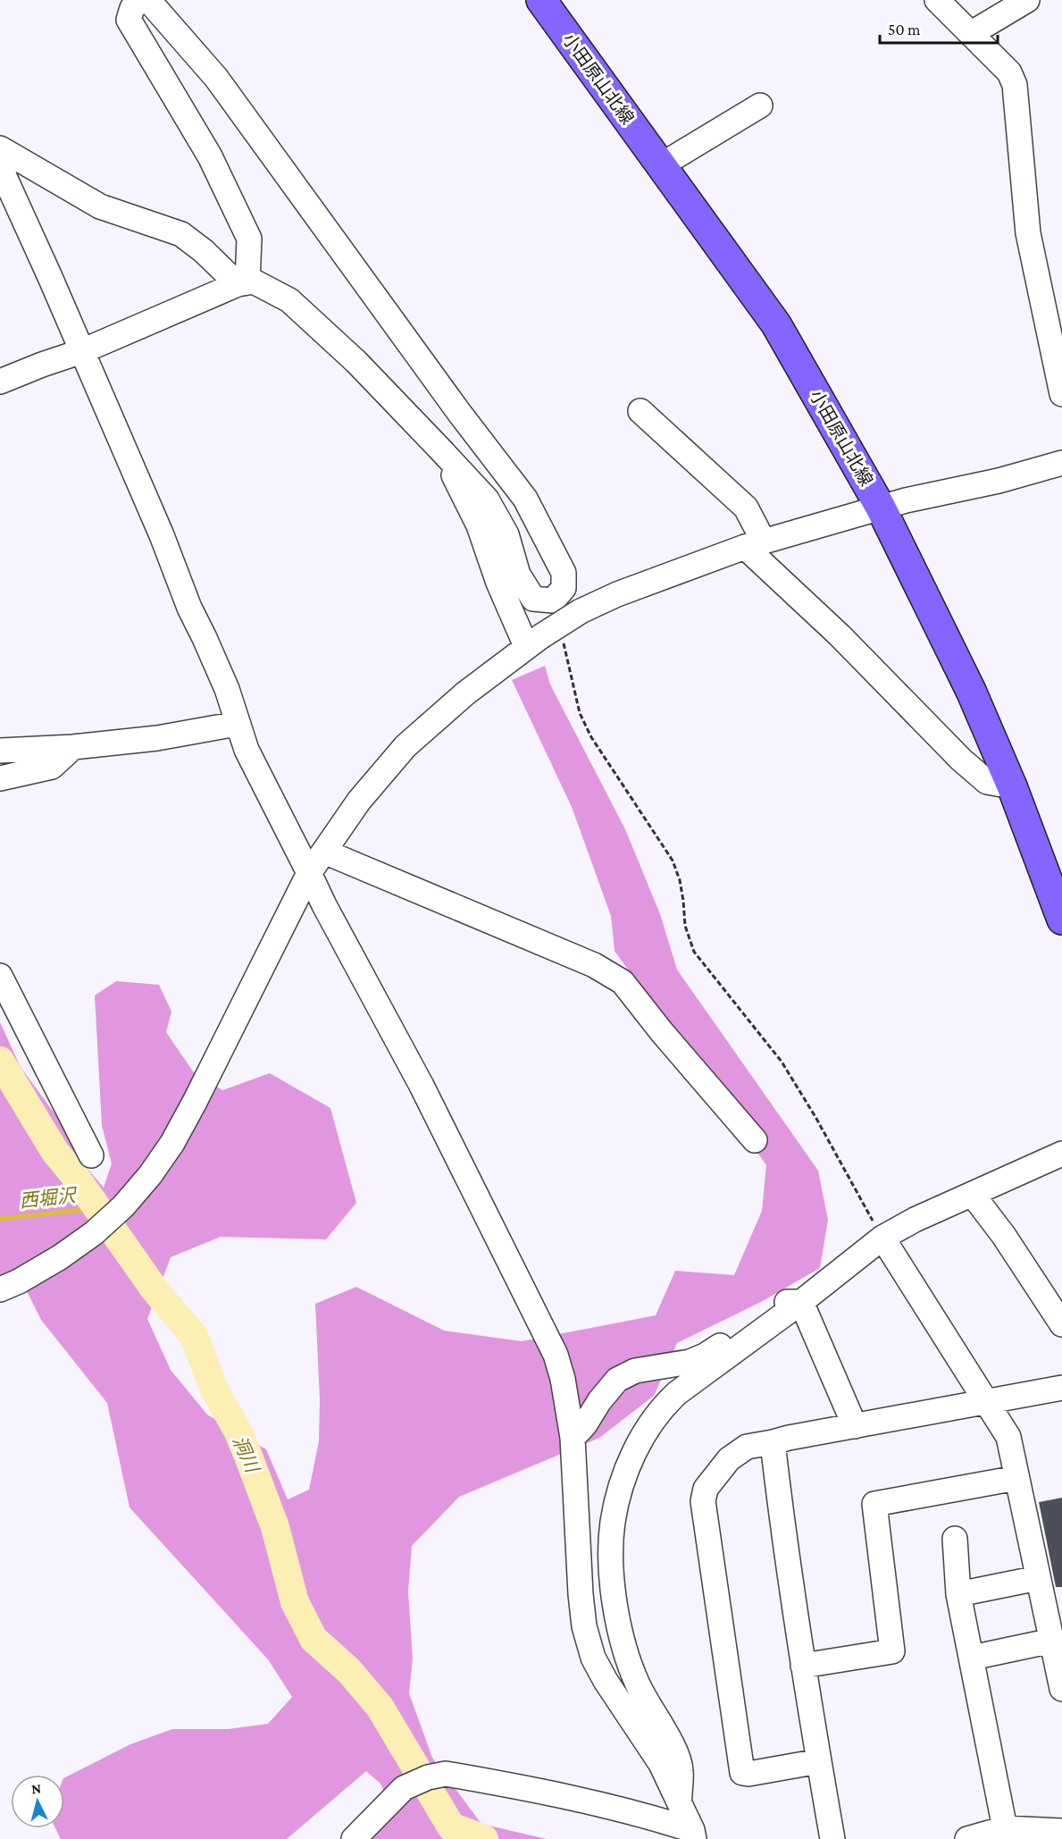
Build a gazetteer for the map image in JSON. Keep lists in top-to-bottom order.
{
  "streets": {
    "main road": ["小田原山北線"]
  },
  "water": ["西堀沢", "洞川"],
  "scale_bar": "50 m",
  "north": "top"
}
